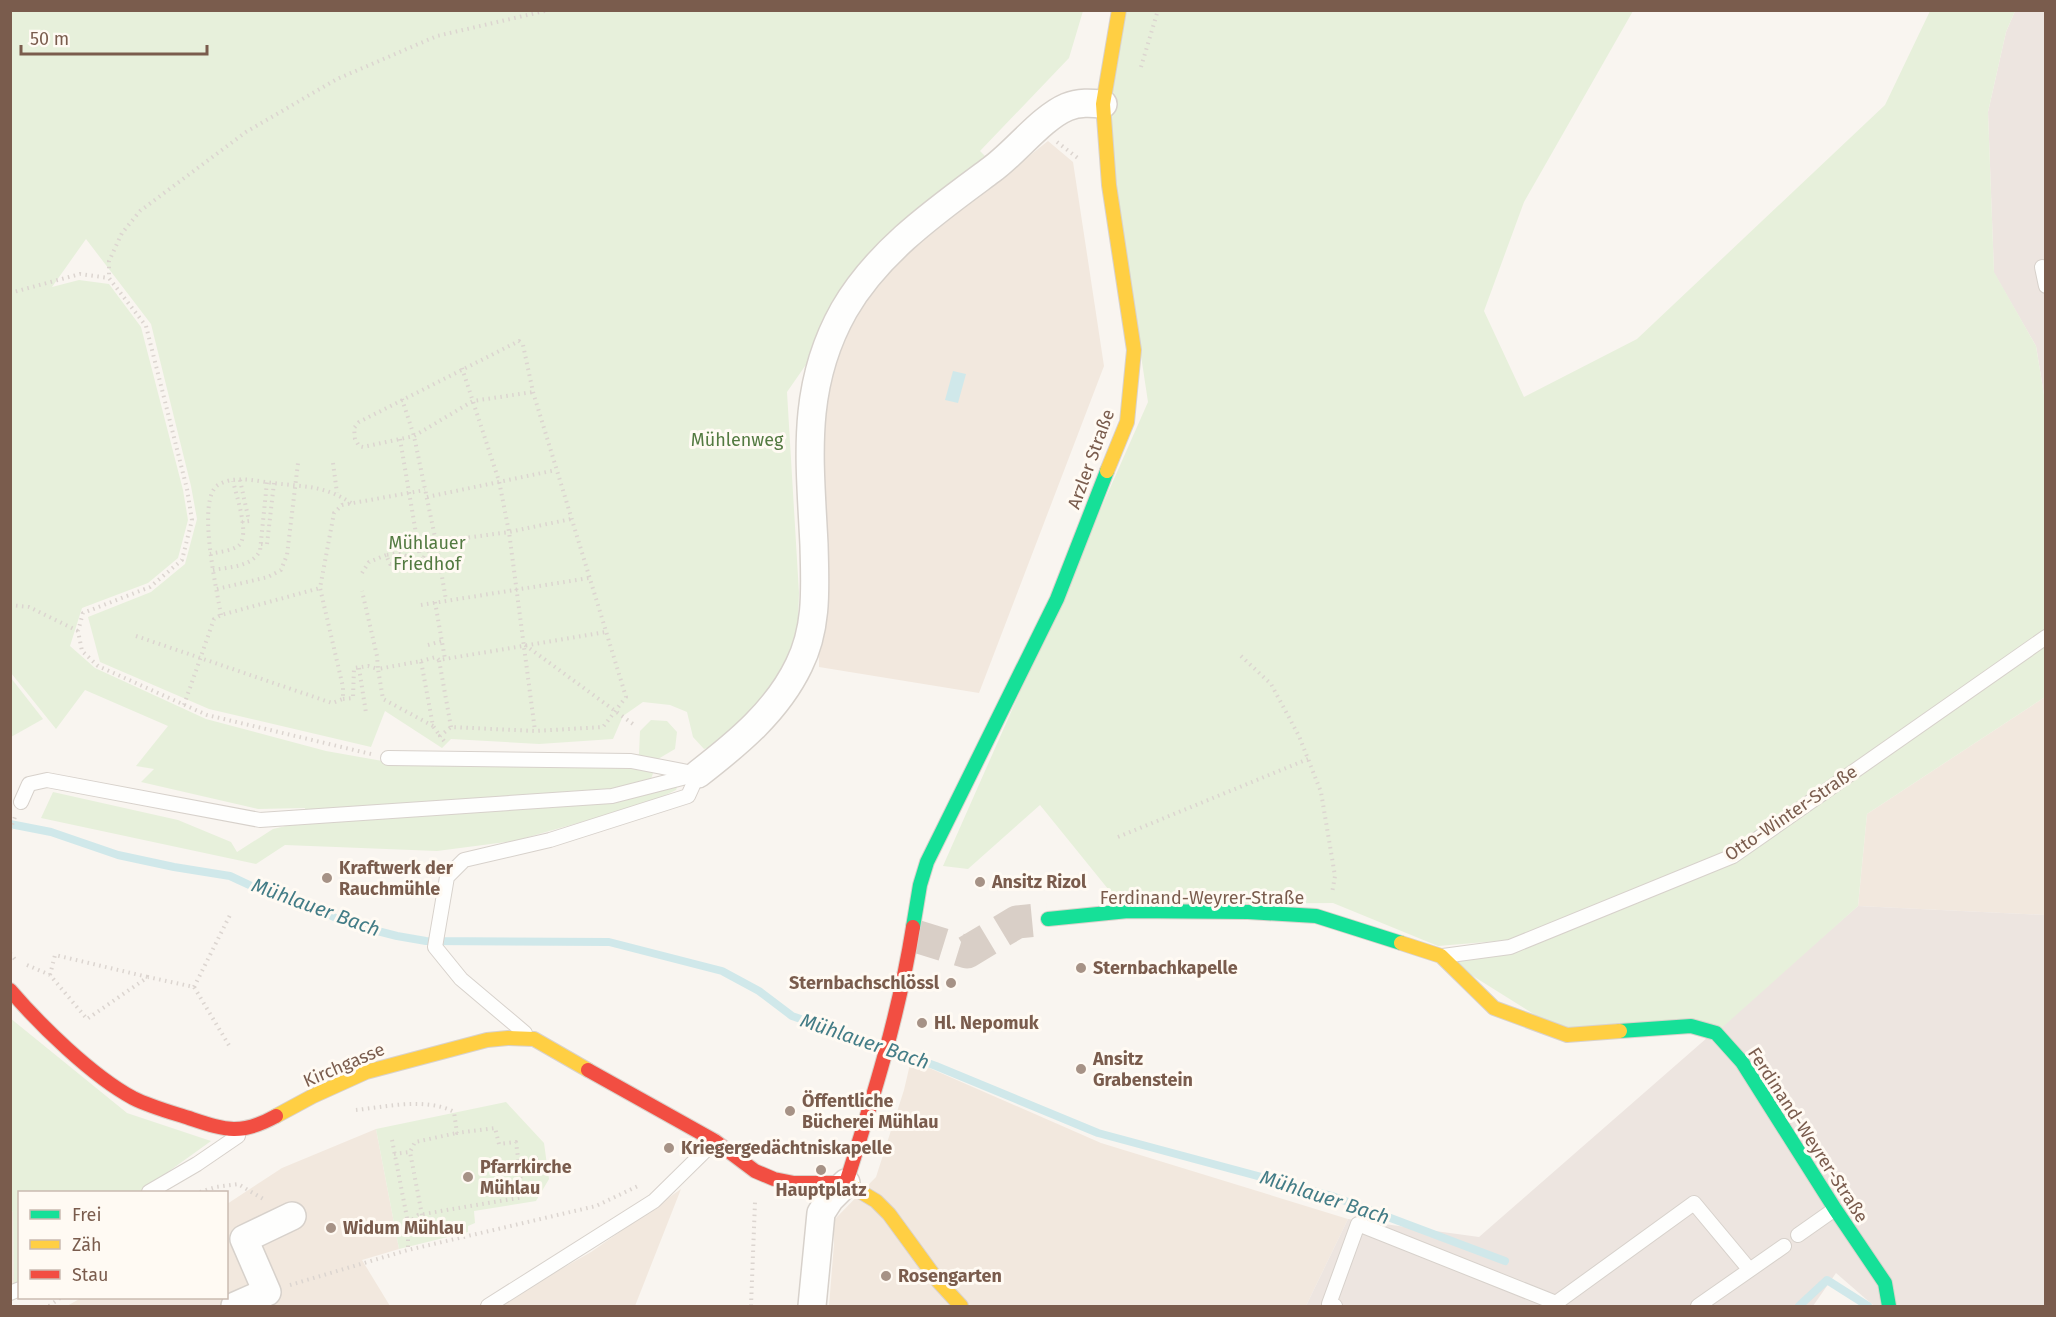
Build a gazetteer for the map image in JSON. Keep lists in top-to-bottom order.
{
  "streets": {
    "street": ["Arzler Straße", "Ferdinand-Weyrer-Straße", "Kirchgasse"],
    "lane": ["Otto-Winter-Straße"]
  },
  "crossings": [
    ["Otto-Winter-Straße", "Ferdinand-Weyrer-Straße"]
  ],
  "water": ["Mühlauer Bach"],
  "parks": ["Mühlenweg", "Mühlauer Friedhof"],
  "places": [
    "Kraftwerk der Rauchmühle",
    "Ansitz Rizol",
    "Sternbachkapelle",
    "Sternbachschlössl",
    "Hl. Nepomuk",
    "Ansitz Grabenstein",
    "Öffentliche Bücherei Mühlau",
    "Kriegergedächtniskapelle",
    "Hauptplatz",
    "Pfarrkirche Mühlau",
    "Widum Mühlau",
    "Rosengarten"
  ],
  "legend": ["Frei", "Zäh", "Stau"],
  "scale_bar": "50 m"
}
